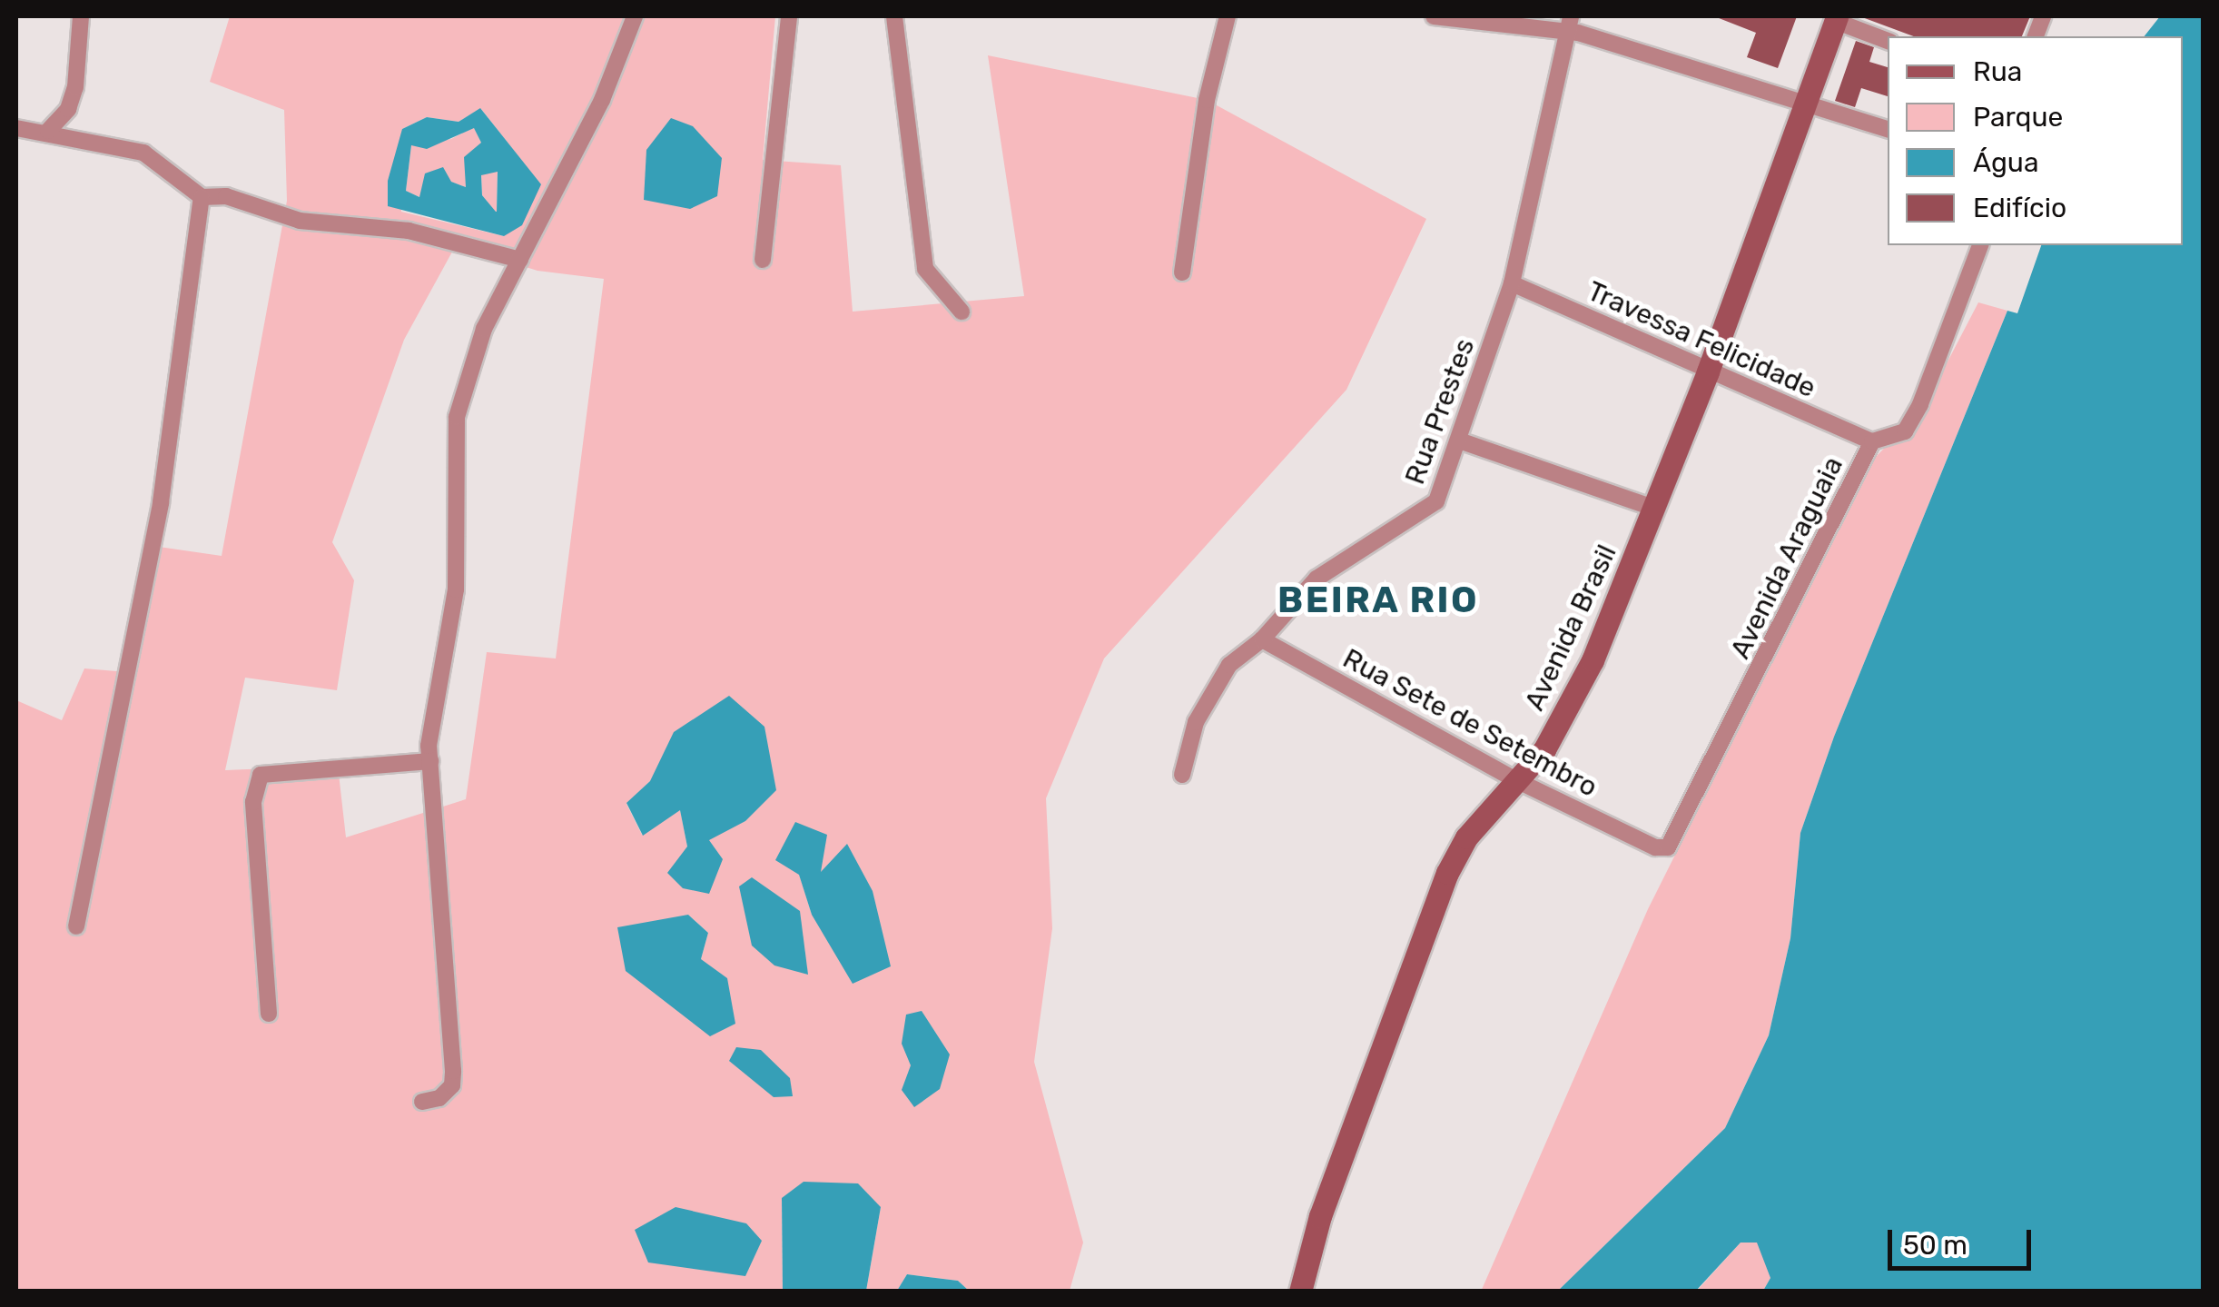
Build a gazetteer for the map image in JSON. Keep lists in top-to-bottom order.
{
  "streets": {
    "street": [
      "Travessa Felicidade",
      "Rua Prestes",
      "Avenida Araguaia",
      "Avenida Brasil",
      "Rua Sete de Setembro"
    ]
  },
  "crossings": [
    ["Travessa Felicidade", "Rua Prestes"],
    ["Travessa Felicidade", "Avenida Araguaia"],
    ["Travessa Felicidade", "Avenida Brasil"],
    ["Rua Prestes", "Rua Sete de Setembro"],
    ["Avenida Araguaia", "Rua Sete de Setembro"],
    ["Avenida Brasil", "Rua Sete de Setembro"]
  ],
  "districts": ["BEIRA RIO"],
  "legend": [
    "Rua",
    "Parque",
    "Água",
    "Edifício"
  ],
  "scale_bar": "50 m"
}
